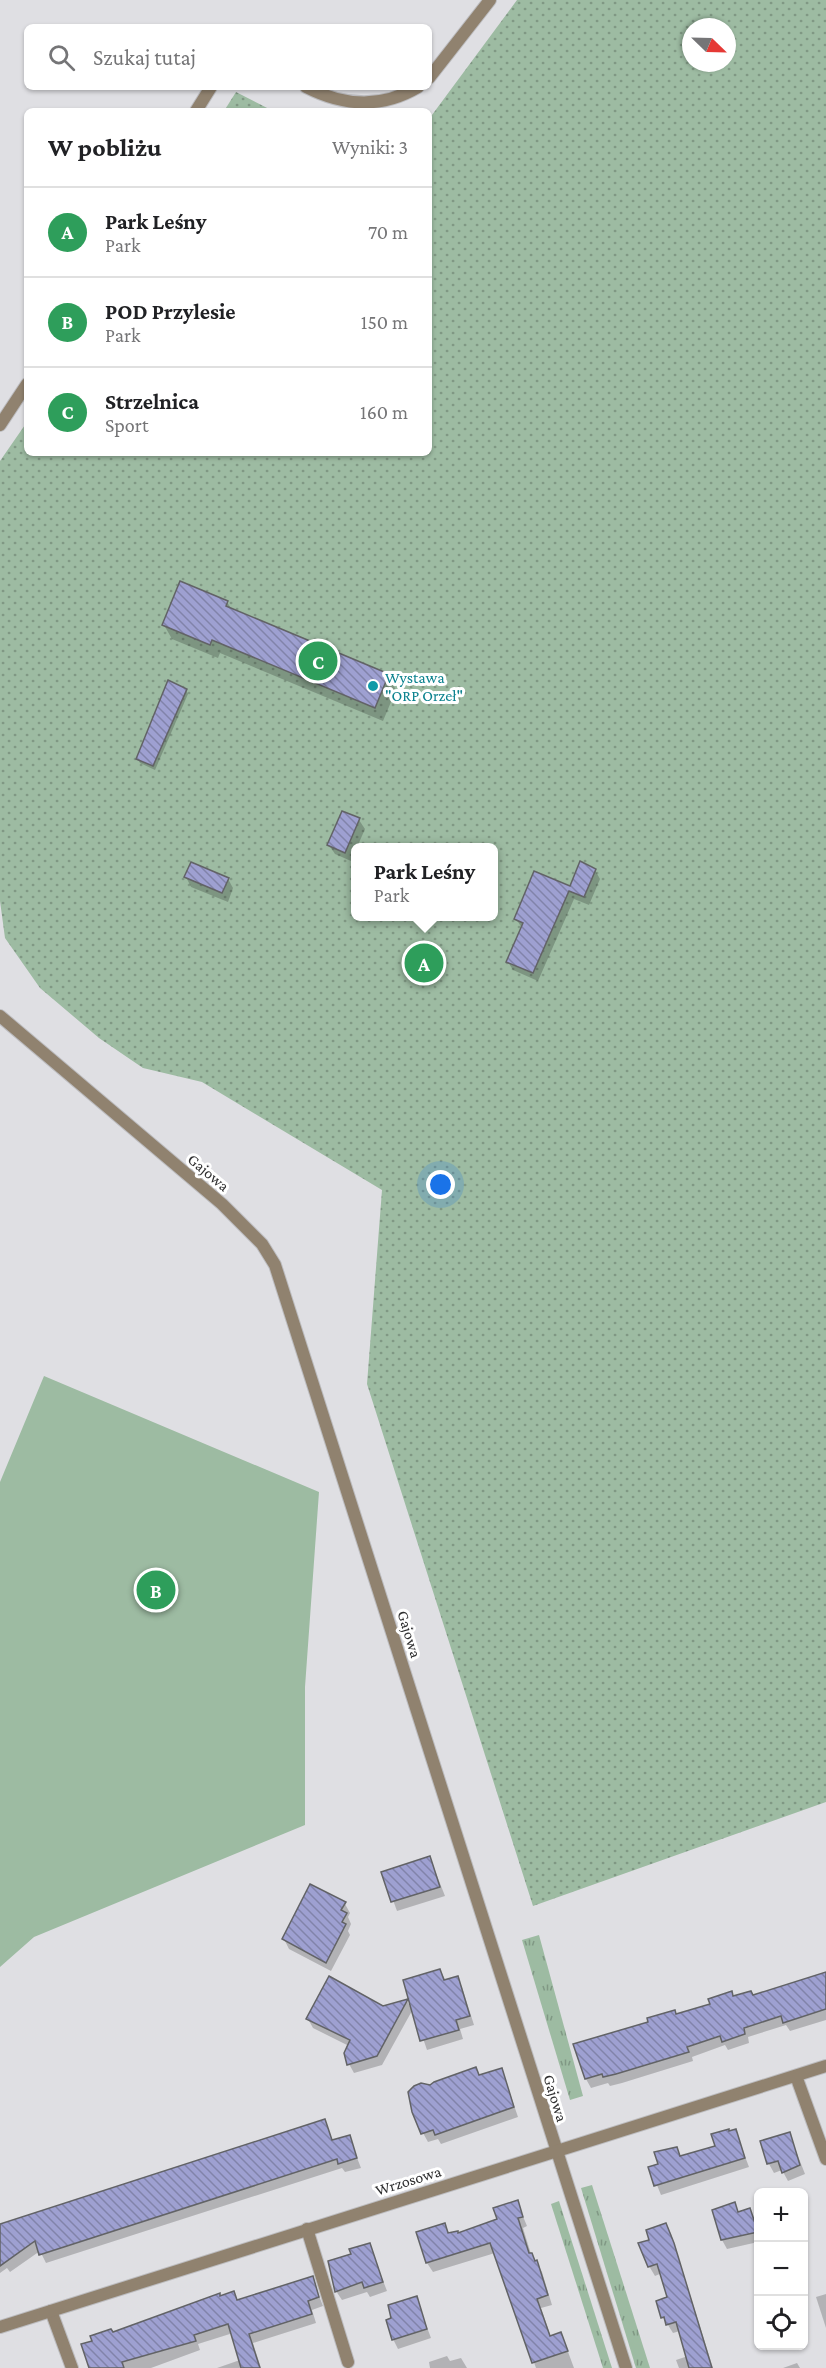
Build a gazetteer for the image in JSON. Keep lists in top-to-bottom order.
{
  "streets": {
    "street": ["Gajowa", "Wrzosowa"]
  },
  "crossings": [
    ["Gajowa", "Wrzosowa"]
  ],
  "places": ["Wystawa \"ORP Orzeł\""],
  "north": "bottom right",
  "page": {
    "search": "Szukaj tutaj",
    "heading": ["W pobliżu", "Wyniki: 3"],
    "list": [
      {
        "mark": "A",
        "name": "Park Leśny",
        "note": "Park",
        "value": "70 m"
      },
      {
        "mark": "B",
        "name": "POD Przylesie",
        "note": "Park",
        "value": "150 m"
      },
      {
        "mark": "C",
        "name": "Strzelnica",
        "note": "Sport",
        "value": "160 m"
      }
    ],
    "pins": ["C", "A", "B"],
    "popup": ["Park Leśny", "Park"],
    "map_buttons": ["+", "−"]
  }
}
